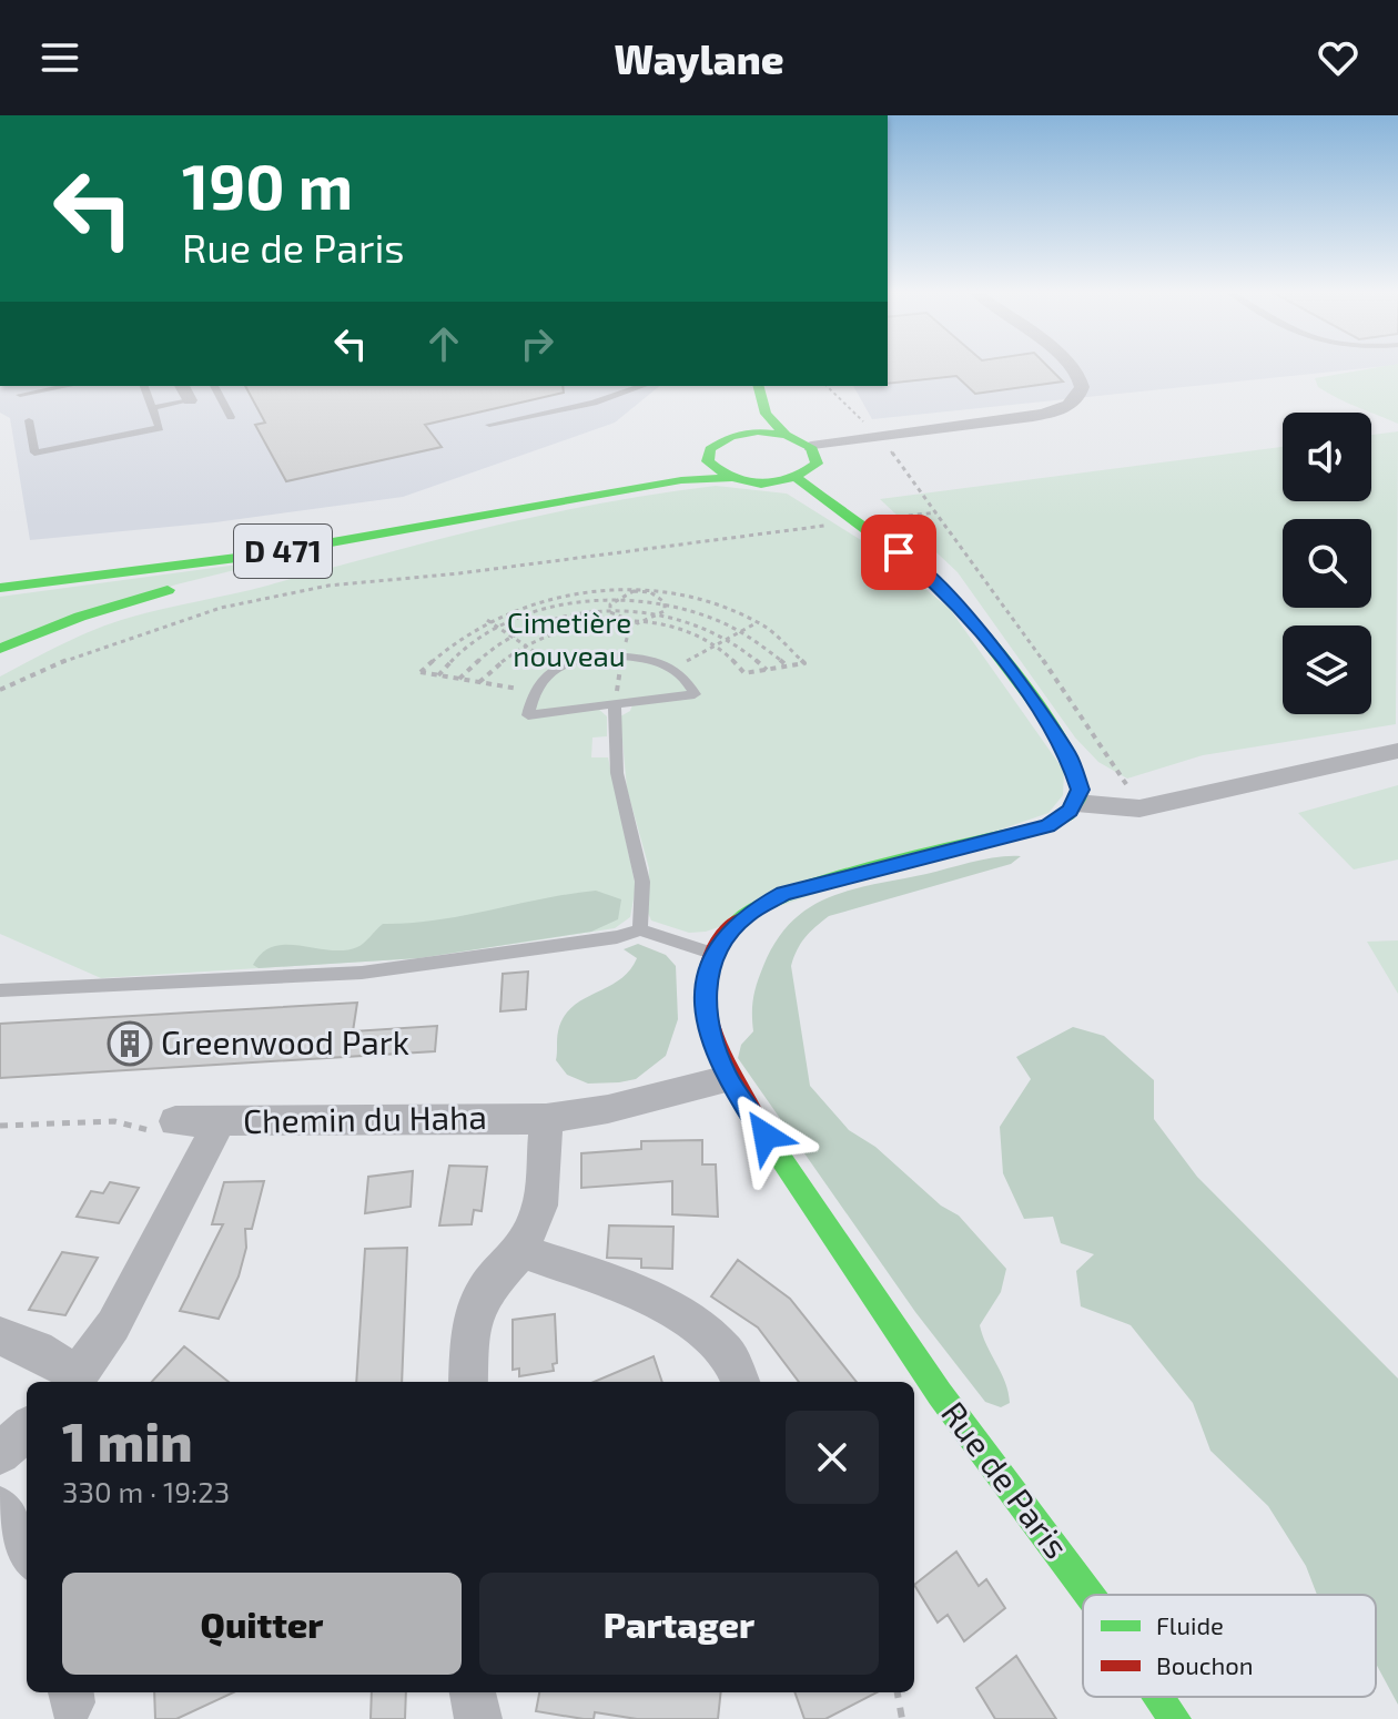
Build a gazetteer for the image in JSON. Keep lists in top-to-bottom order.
{
  "streets": {
    "main road": ["D 471", "Rue de Paris"],
    "street": ["Chemin du Haha"]
  },
  "crossings": [
    ["Chemin du Haha", "Rue de Paris"]
  ],
  "parks": ["Cimetière nouveau"],
  "places": {
    "building": ["Greenwood Park"]
  },
  "legend": ["Fluide", "Bouchon"],
  "page": {
    "header": "Waylane",
    "turn": ["190 m", "Rue de Paris"],
    "heading": ["1 min", "330 m · 19:23"],
    "buttons": ["Quitter", "Partager"]
  }
}
